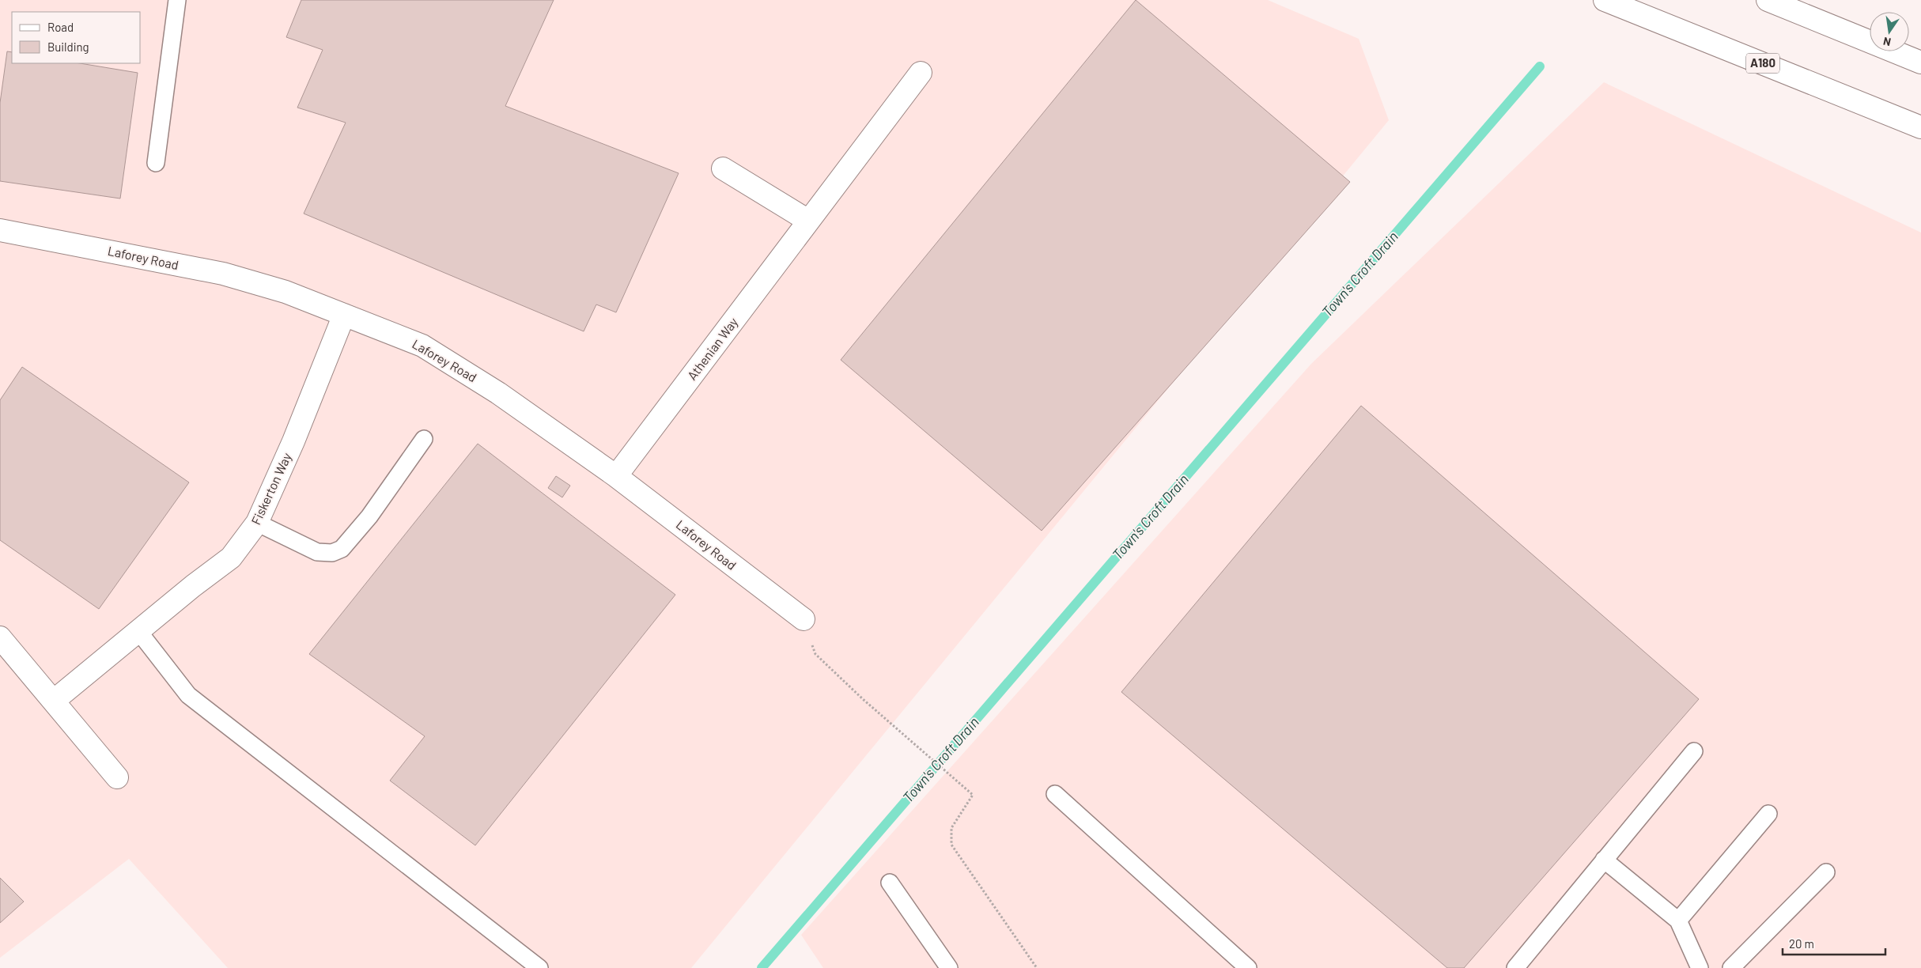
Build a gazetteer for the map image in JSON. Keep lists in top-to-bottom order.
{
  "streets": {
    "main road": [
      "A180",
      "Laforey Road",
      "Athenian Way",
      "Fiskerton Way"
    ]
  },
  "crossings": [
    ["Laforey Road", "Athenian Way"],
    ["Laforey Road", "Fiskerton Way"]
  ],
  "water": ["Town's Croft Drain"],
  "legend": ["Road", "Building"],
  "scale_bar": "20 m",
  "north": "bottom"
}
